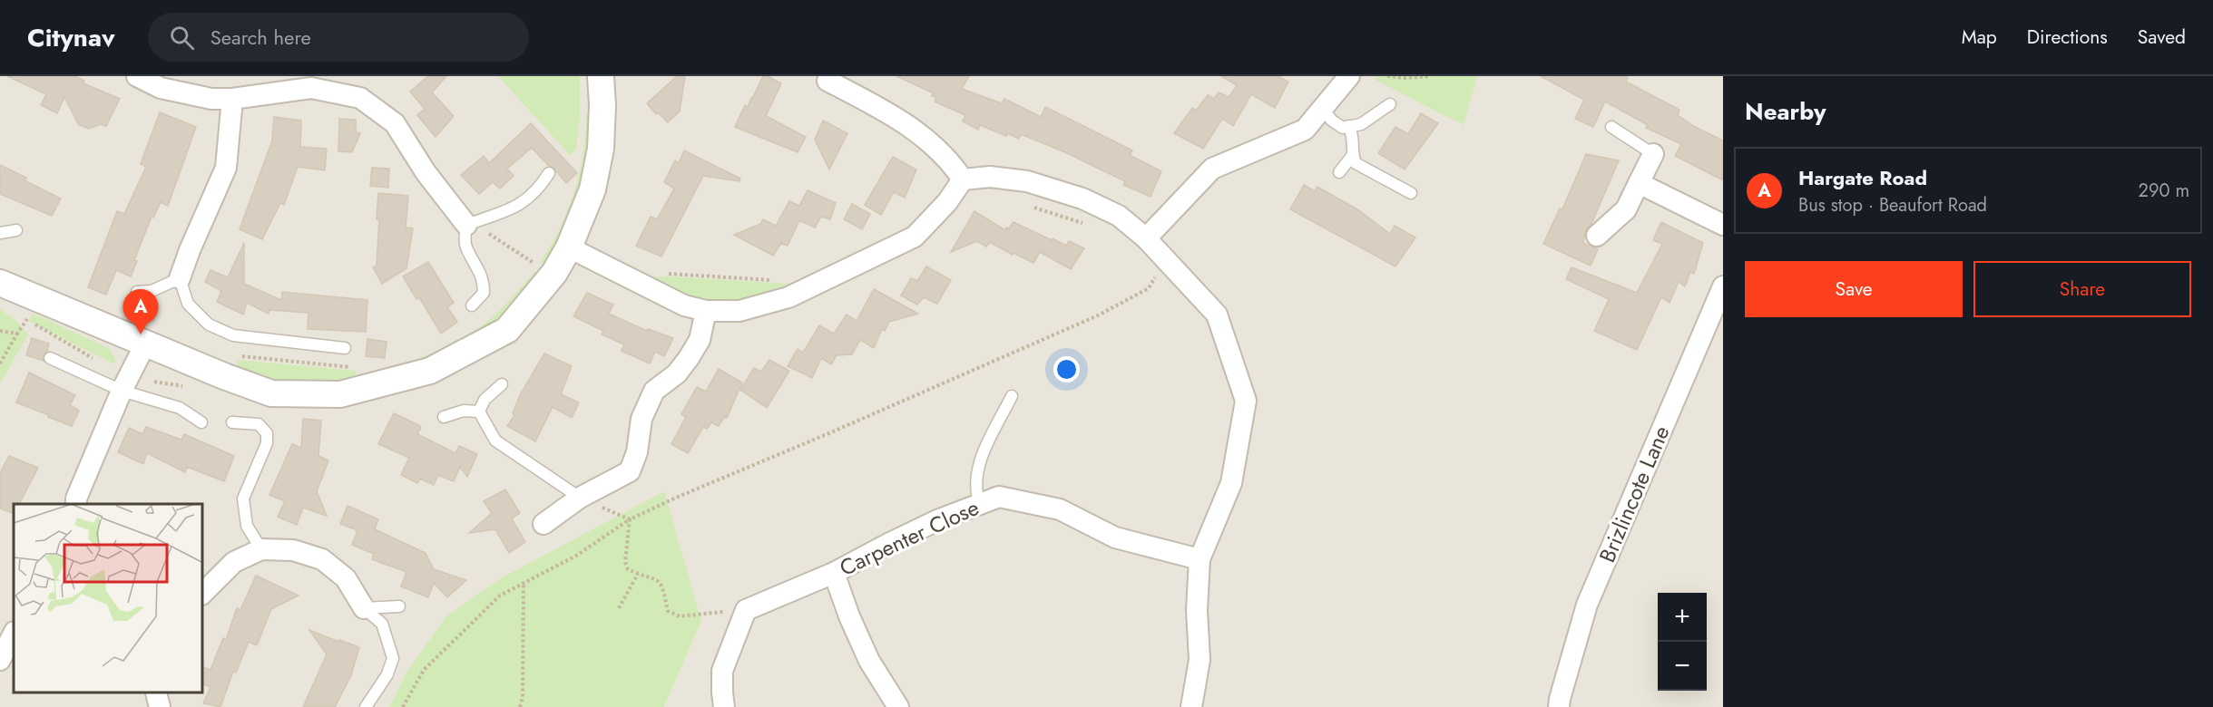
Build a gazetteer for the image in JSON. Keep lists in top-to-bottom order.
{
  "streets": {
    "street": ["Brizlincote Lane", "Carpenter Close"]
  },
  "page": {
    "header": "Citynav",
    "search": "Search here",
    "nav": ["Map", "Directions", "Saved"],
    "heading": "Nearby",
    "list": [
      {
        "mark": "A",
        "name": "Hargate Road",
        "note": "Bus stop · Beaufort Road",
        "value": "290 m"
      }
    ],
    "buttons": ["Save", "Share"],
    "pins": "A",
    "map_buttons": ["+", "−"]
  }
}
